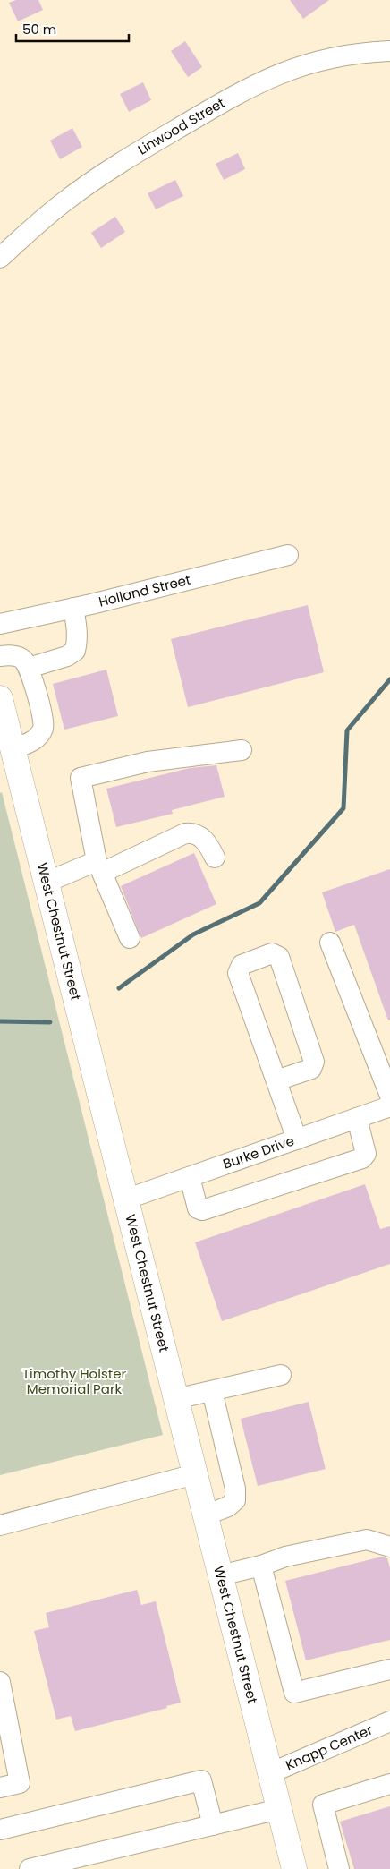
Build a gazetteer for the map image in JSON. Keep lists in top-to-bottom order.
{
  "streets": {
    "main road": ["West Chestnut Street"],
    "street": [
      "Linwood Street",
      "Holland Street",
      "Burke Drive",
      "Knapp Center"
    ]
  },
  "crossings": [
    ["West Chestnut Street", "Burke Drive"],
    ["West Chestnut Street", "Knapp Center"]
  ],
  "parks": ["Timothy Holster Memorial Park"],
  "scale_bar": "50 m"
}
